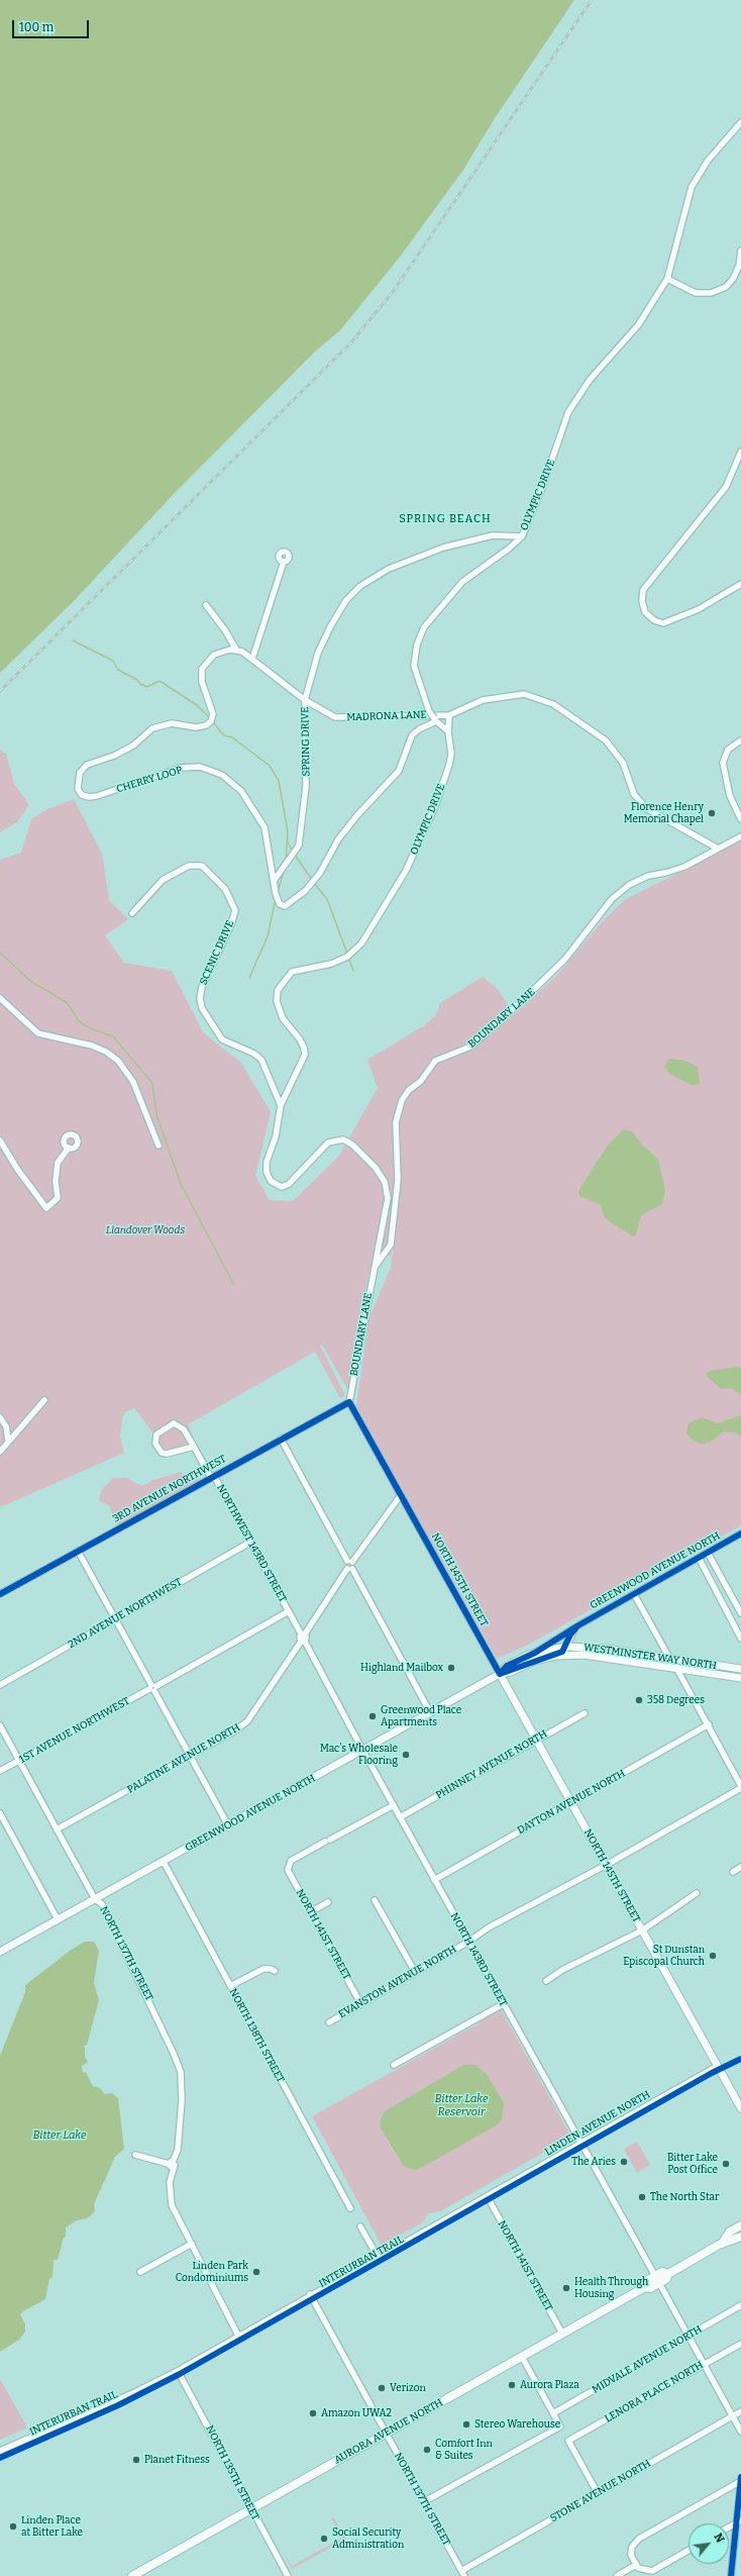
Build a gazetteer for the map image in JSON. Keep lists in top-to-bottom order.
{
  "streets": {
    "highway": ["AURORA AVENUE NORTH"],
    "main road": ["GREENWOOD AVENUE NORTH", "NORTH 145TH STREET", "WESTMINSTER WAY NORTH"],
    "street": [
      "OLYMPIC DRIVE",
      "MADRONA LANE",
      "SPRING DRIVE",
      "CHERRY LOOP",
      "SCENIC DRIVE",
      "BOUNDARY LANE",
      "3RD AVENUE NORTHWEST",
      "NORTHWEST 143RD STREET",
      "2ND AVENUE NORTHWEST",
      "1ST AVENUE NORTHWEST",
      "PALATINE AVENUE NORTH",
      "PHINNEY AVENUE NORTH",
      "DAYTON AVENUE NORTH",
      "NORTH 141ST STREET",
      "NORTH 137TH STREET",
      "NORTH 143RD STREET",
      "EVANSTON AVENUE NORTH",
      "NORTH 138TH STREET",
      "LINDEN AVENUE NORTH",
      "MIDVALE AVENUE NORTH",
      "LENORA PLACE NORTH",
      "NORTH 135TH STREET",
      "STONE AVENUE NORTH"
    ],
    "cycle path": ["INTERURBAN TRAIL"]
  },
  "crossings": [
    ["OLYMPIC DRIVE", "SPRING DRIVE"],
    ["OLYMPIC DRIVE", "CHERRY LOOP"],
    ["OLYMPIC DRIVE", "SCENIC DRIVE"],
    ["OLYMPIC DRIVE", "BOUNDARY LANE"],
    ["MADRONA LANE", "SPRING DRIVE"],
    ["SPRING DRIVE", "CHERRY LOOP"],
    ["BOUNDARY LANE", "3RD AVENUE NORTHWEST"],
    ["BOUNDARY LANE", "NORTH 145TH STREET"],
    ["3RD AVENUE NORTHWEST", "NORTHWEST 143RD STREET"],
    ["3RD AVENUE NORTHWEST", "NORTH 145TH STREET"],
    ["NORTHWEST 143RD STREET", "2ND AVENUE NORTHWEST"],
    ["NORTHWEST 143RD STREET", "1ST AVENUE NORTHWEST"],
    ["NORTHWEST 143RD STREET", "NORTH 143RD STREET"],
    ["GREENWOOD AVENUE NORTH", "NORTH 145TH STREET"],
    ["GREENWOOD AVENUE NORTH", "WESTMINSTER WAY NORTH"],
    ["GREENWOOD AVENUE NORTH", "NORTH 137TH STREET"],
    ["GREENWOOD AVENUE NORTH", "NORTH 143RD STREET"],
    ["GREENWOOD AVENUE NORTH", "NORTH 138TH STREET"],
    ["NORTH 145TH STREET", "PHINNEY AVENUE NORTH"],
    ["NORTH 145TH STREET", "DAYTON AVENUE NORTH"],
    ["NORTH 145TH STREET", "EVANSTON AVENUE NORTH"],
    ["NORTH 145TH STREET", "LINDEN AVENUE NORTH"],
    ["1ST AVENUE NORTHWEST", "NORTH 137TH STREET"],
    ["1ST AVENUE NORTHWEST", "NORTH 143RD STREET"],
    ["PALATINE AVENUE NORTH", "NORTH 137TH STREET"],
    ["PALATINE AVENUE NORTH", "NORTH 143RD STREET"],
    ["PHINNEY AVENUE NORTH", "NORTH 143RD STREET"],
    ["DAYTON AVENUE NORTH", "NORTH 143RD STREET"],
    ["NORTH 141ST STREET", "NORTH 143RD STREET"],
    ["NORTH 141ST STREET", "EVANSTON AVENUE NORTH"],
    ["NORTH 141ST STREET", "LINDEN AVENUE NORTH"],
    ["NORTH 141ST STREET", "AURORA AVENUE NORTH"],
    ["NORTH 137TH STREET", "LINDEN AVENUE NORTH"],
    ["NORTH 137TH STREET", "AURORA AVENUE NORTH"],
    ["NORTH 137TH STREET", "STONE AVENUE NORTH"],
    ["NORTH 143RD STREET", "EVANSTON AVENUE NORTH"],
    ["NORTH 143RD STREET", "LINDEN AVENUE NORTH"],
    ["NORTH 143RD STREET", "MIDVALE AVENUE NORTH"],
    ["NORTH 143RD STREET", "LENORA PLACE NORTH"],
    ["NORTH 143RD STREET", "AURORA AVENUE NORTH"],
    ["NORTH 143RD STREET", "STONE AVENUE NORTH"],
    ["LINDEN AVENUE NORTH", "NORTH 135TH STREET"],
    ["LENORA PLACE NORTH", "STONE AVENUE NORTH"],
    ["AURORA AVENUE NORTH", "NORTH 135TH STREET"]
  ],
  "districts": ["SPRING BEACH"],
  "water": ["Bitter Lake Reservoir", "Bitter Lake"],
  "parks": ["Llandover Woods"],
  "places": [
    "Florence Henry Memorial Chapel",
    "Highland Mailbox",
    "358 Degrees",
    "Greenwood Place Apartments",
    "Mac's Wholesale Flooring",
    "St Dunstan Episcopal Church",
    "The Aries",
    "Bitter Lake Post Office",
    "The North Star",
    "Linden Park Condominiums",
    "Health Through Housing",
    "Aurora Plaza",
    "Verizon",
    "Amazon UWA2",
    "Stereo Warehouse",
    "Comfort Inn & Suites",
    "Planet Fitness",
    "Linden Place at Bitter Lake",
    "Social Security Administration"
  ],
  "scale_bar": "100 m",
  "north": "top right"
}
